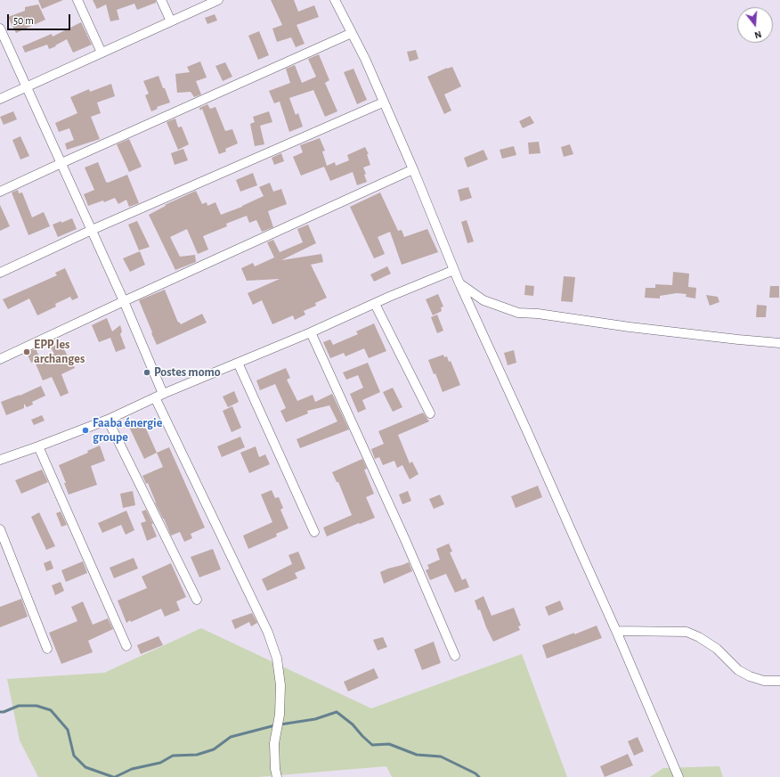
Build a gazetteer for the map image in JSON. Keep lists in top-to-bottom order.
{
  "places": ["EPP les archanges", "Postes momo", "Faaba énergie groupe"],
  "scale_bar": "50 m",
  "north": "bottom"
}
